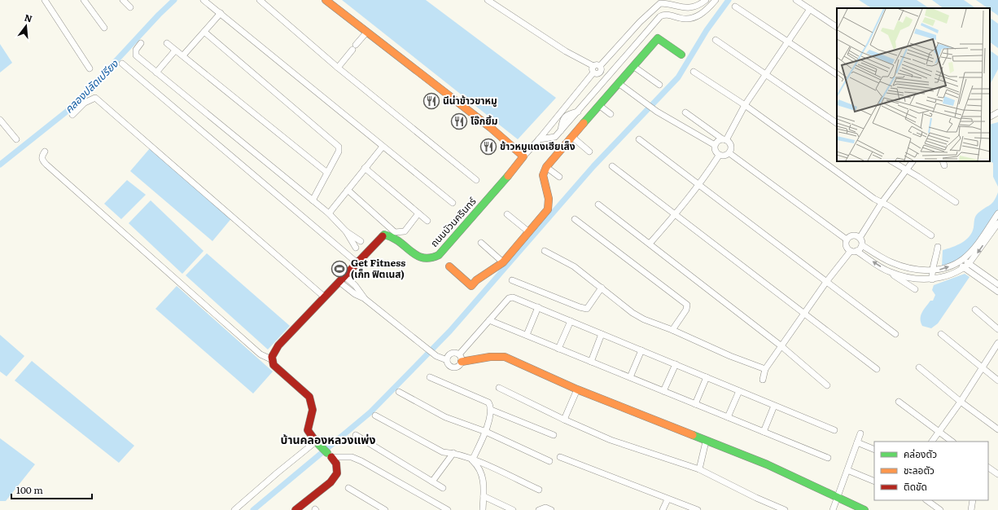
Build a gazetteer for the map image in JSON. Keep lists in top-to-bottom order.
{
  "streets": {
    "street": ["ถนนบัวนครินทร์"]
  },
  "districts": ["บ้านคลองหลวงแพ่ง"],
  "water": ["คลองปลัดเปรียง"],
  "places": {
    "restaurant": ["นีน่าข้าวขาหมู", "โจ๊กยิ้ม", "ข้าวหมูแดงเฮียเส็ง"],
    "sports": ["Get Fitness (เก็ท ฟิตเนส)"]
  },
  "legend": ["คล่องตัว", "ชะลอตัว", "ติดขัด"],
  "scale_bar": "100 m",
  "north": "top"
}
